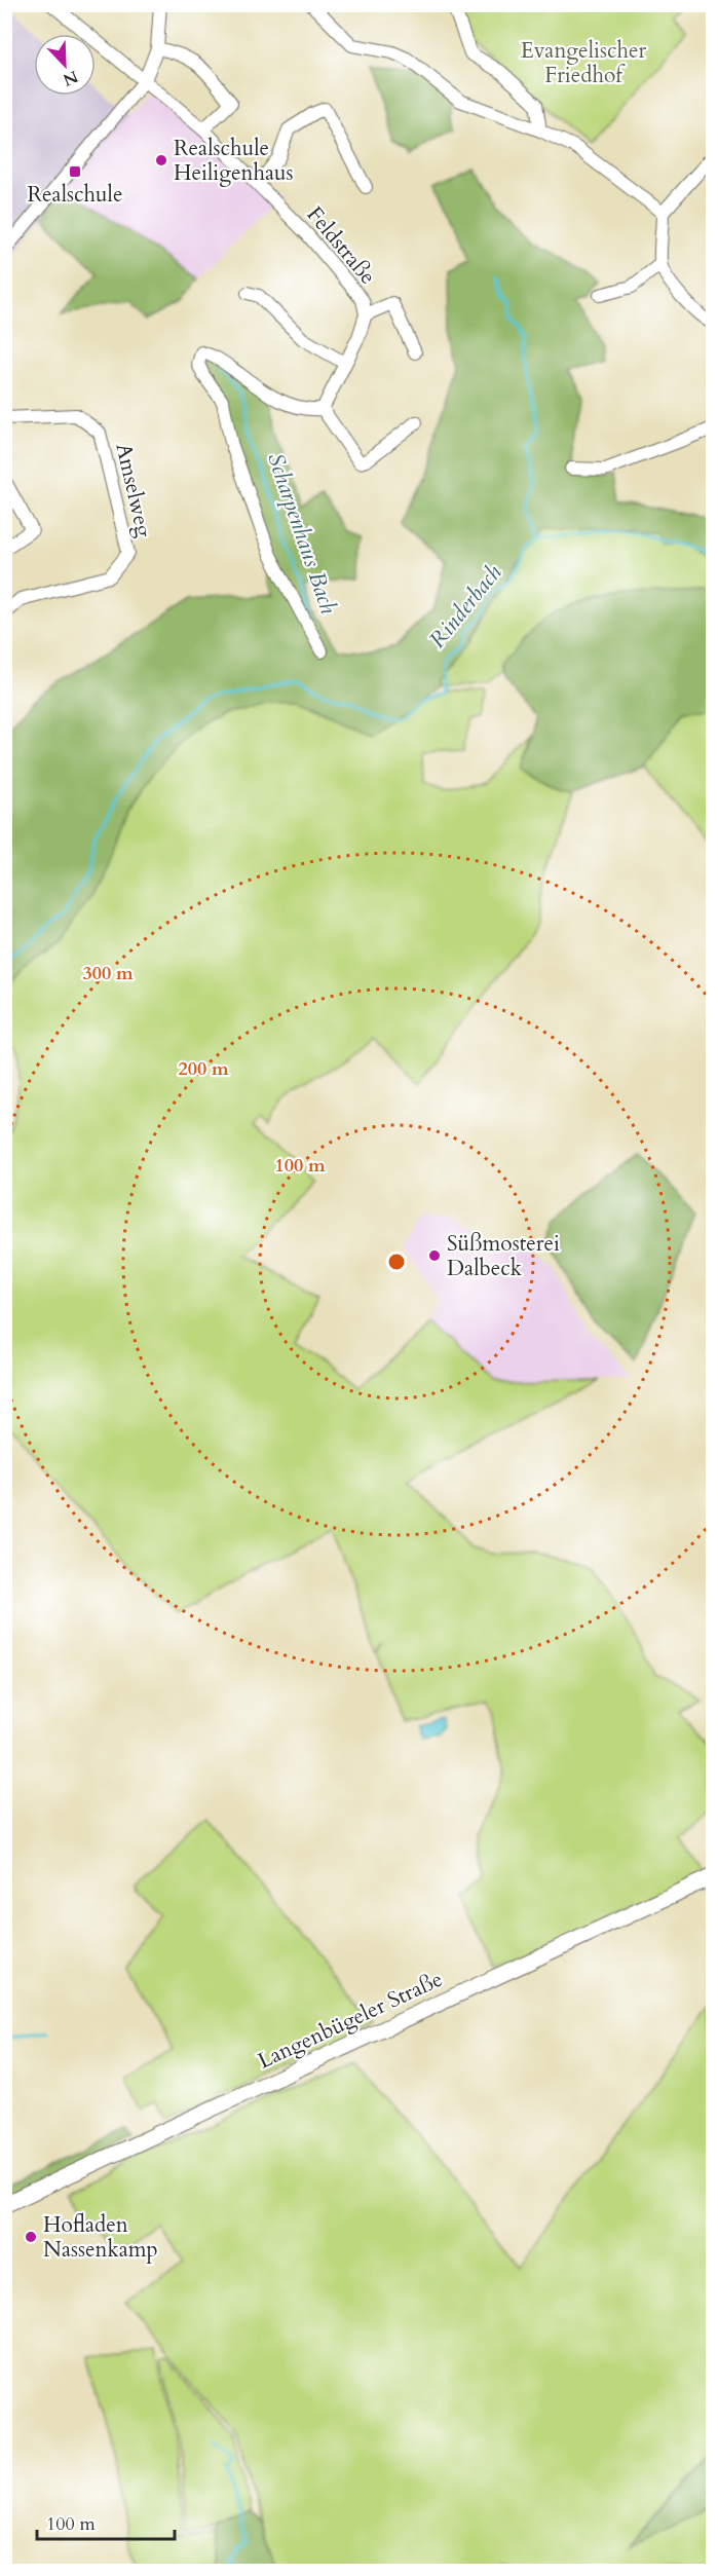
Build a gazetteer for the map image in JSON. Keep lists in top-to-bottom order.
{
  "streets": {
    "main road": ["Langenbügeler Straße"],
    "street": ["Feldstraße", "Amselweg"]
  },
  "water": ["Scharpenhaus Bach", "Rinderbach"],
  "parks": ["Evangelischer Friedhof"],
  "places": {
    "other": ["Realschule Heiligenhaus", "Süßmosterei Dalbeck", "Hofladen Nassenkamp"],
    "transit": ["Realschule"]
  },
  "scale_bar": "100 m",
  "north": "bottom right",
  "rings": ["300 m", "200 m", "100 m"]
}
